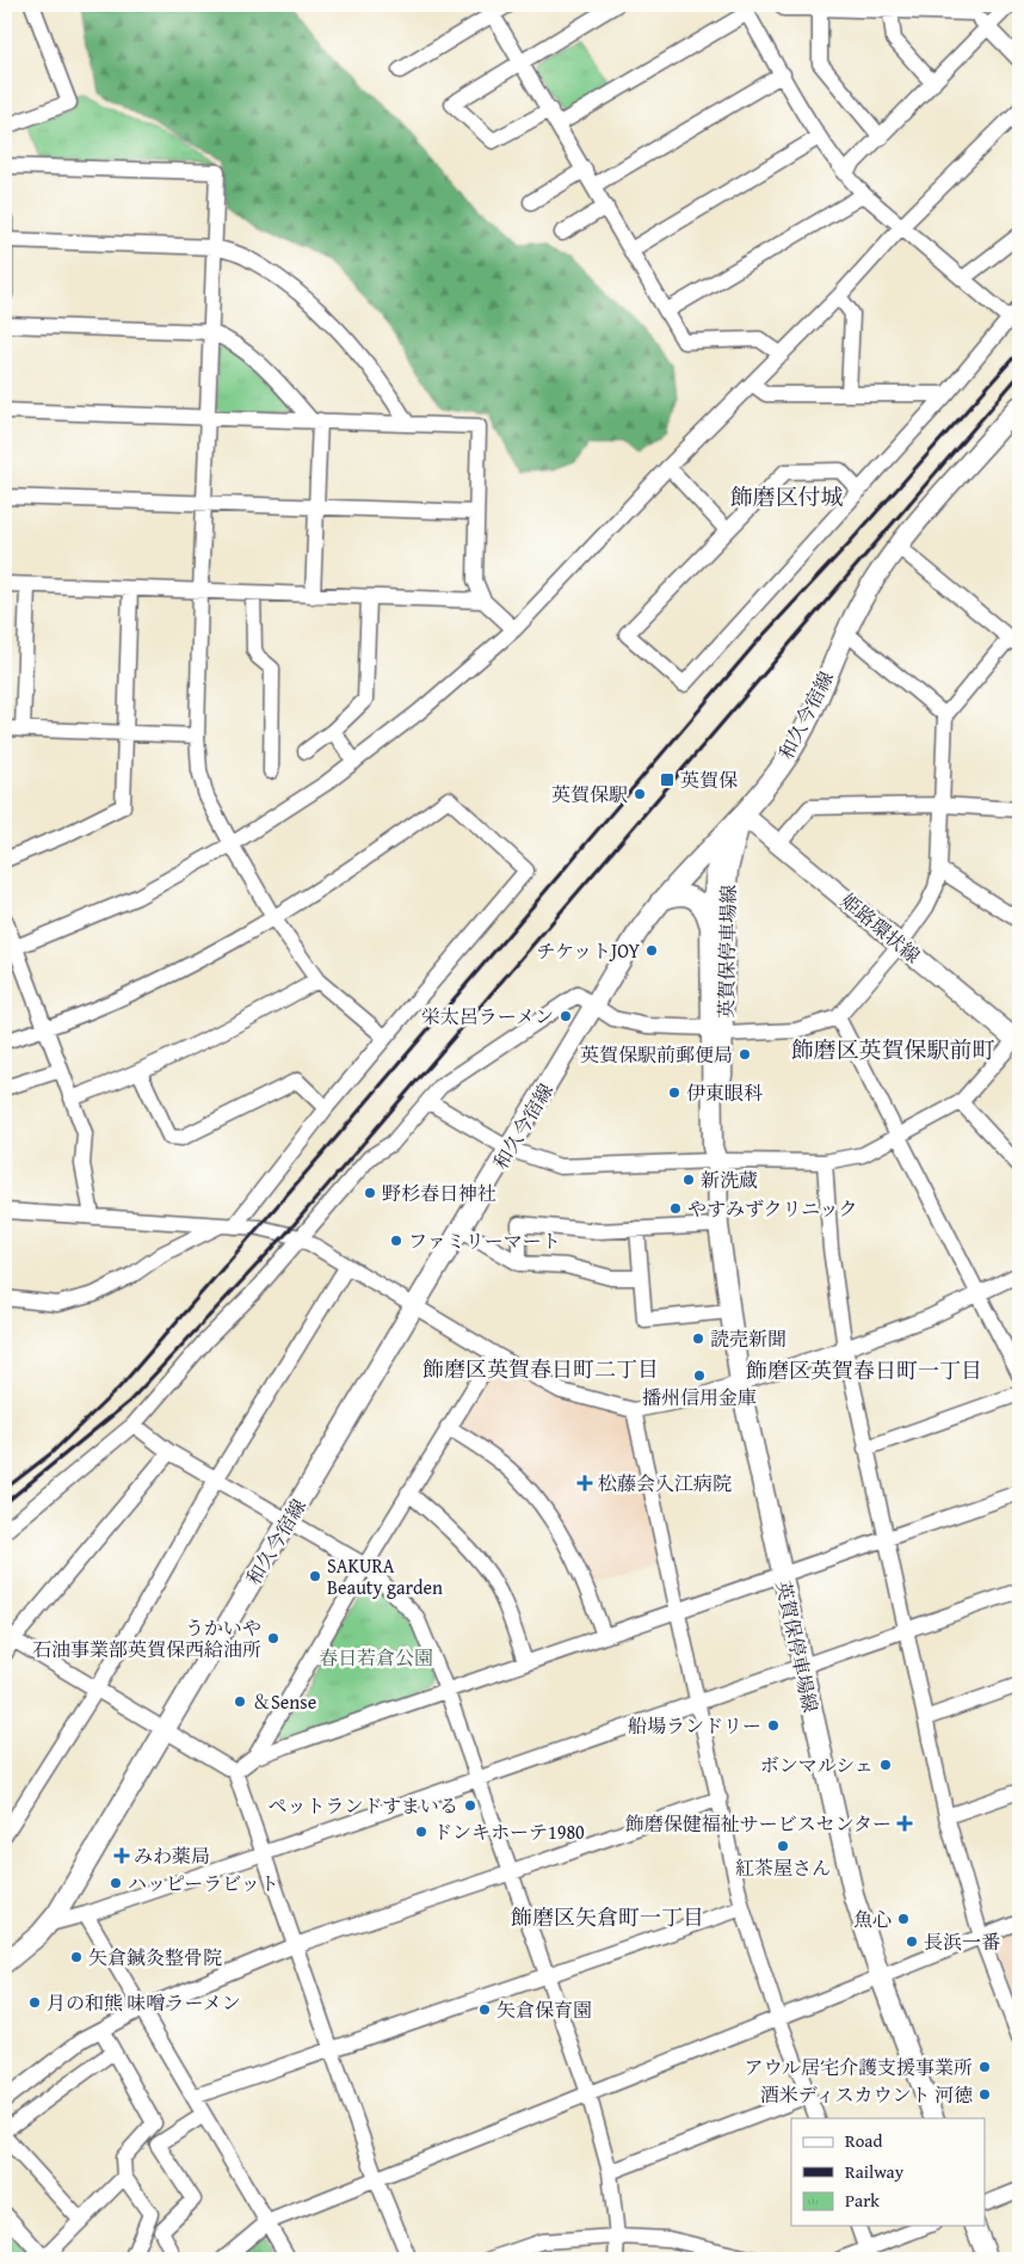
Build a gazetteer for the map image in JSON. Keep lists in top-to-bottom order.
{
  "streets": {
    "main road": ["和久今宿線", "姫路環状線", "英賀保停車場線"]
  },
  "crossings": [
    ["和久今宿線", "姫路環状線"],
    ["和久今宿線", "英賀保停車場線"],
    ["姫路環状線", "英賀保停車場線"]
  ],
  "districts": [
    "飾磨区付城",
    "飾磨区英賀保駅前町",
    "飾磨区英賀春日町二丁目",
    "飾磨区英賀春日町一丁目",
    "飾磨区矢倉町一丁目"
  ],
  "parks": ["春日若倉公園"],
  "places": {
    "transit": ["英賀保"],
    "other": [
      "英賀保駅",
      "チケットJOY",
      "栄太呂ラーメン",
      "英賀保駅前郵便局",
      "伊東眼科",
      "新洗蔵",
      "野杉春日神社",
      "やすみずクリニック",
      "ファミリーマート",
      "読売新聞",
      "播州信用金庫",
      "SAKURA Beauty garden",
      "うかいや 石油事業部英賀保西給油所",
      "＆Sense",
      "船場ランドリー",
      "ボンマルシェ",
      "ペットランドすまいる",
      "ドンキホーテ1980",
      "紅茶屋さん",
      "ハッピーラビット",
      "魚心",
      "長浜一番",
      "矢倉鍼灸整骨院",
      "月の和熊 味噌ラーメン",
      "矢倉保育園",
      "アウル居宅介護支援事業所",
      "酒米ディスカウント 河徳"
    ],
    "health": ["松藤会入江病院", "飾磨保健福祉サービスセンター", "みわ薬局"]
  },
  "legend": ["Road", "Railway", "Park"]
}
